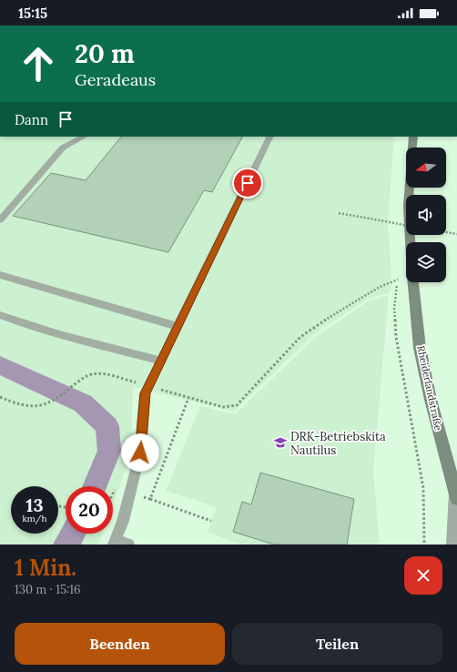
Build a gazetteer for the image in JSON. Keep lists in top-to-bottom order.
{
  "streets": {
    "main road": ["Rheiderlandstraße"]
  },
  "places": {
    "school or university": ["DRK-Betriebskita Nautilus"]
  },
  "north": "left",
  "page": {
    "status": "15:15",
    "turn": ["20 m", "Geradeaus"],
    "then": "Dann",
    "speed": "13 km/h",
    "limit": "20",
    "heading": ["1 Min.", "130 m · 15:16"],
    "buttons": ["Beenden", "Teilen"]
  }
}
